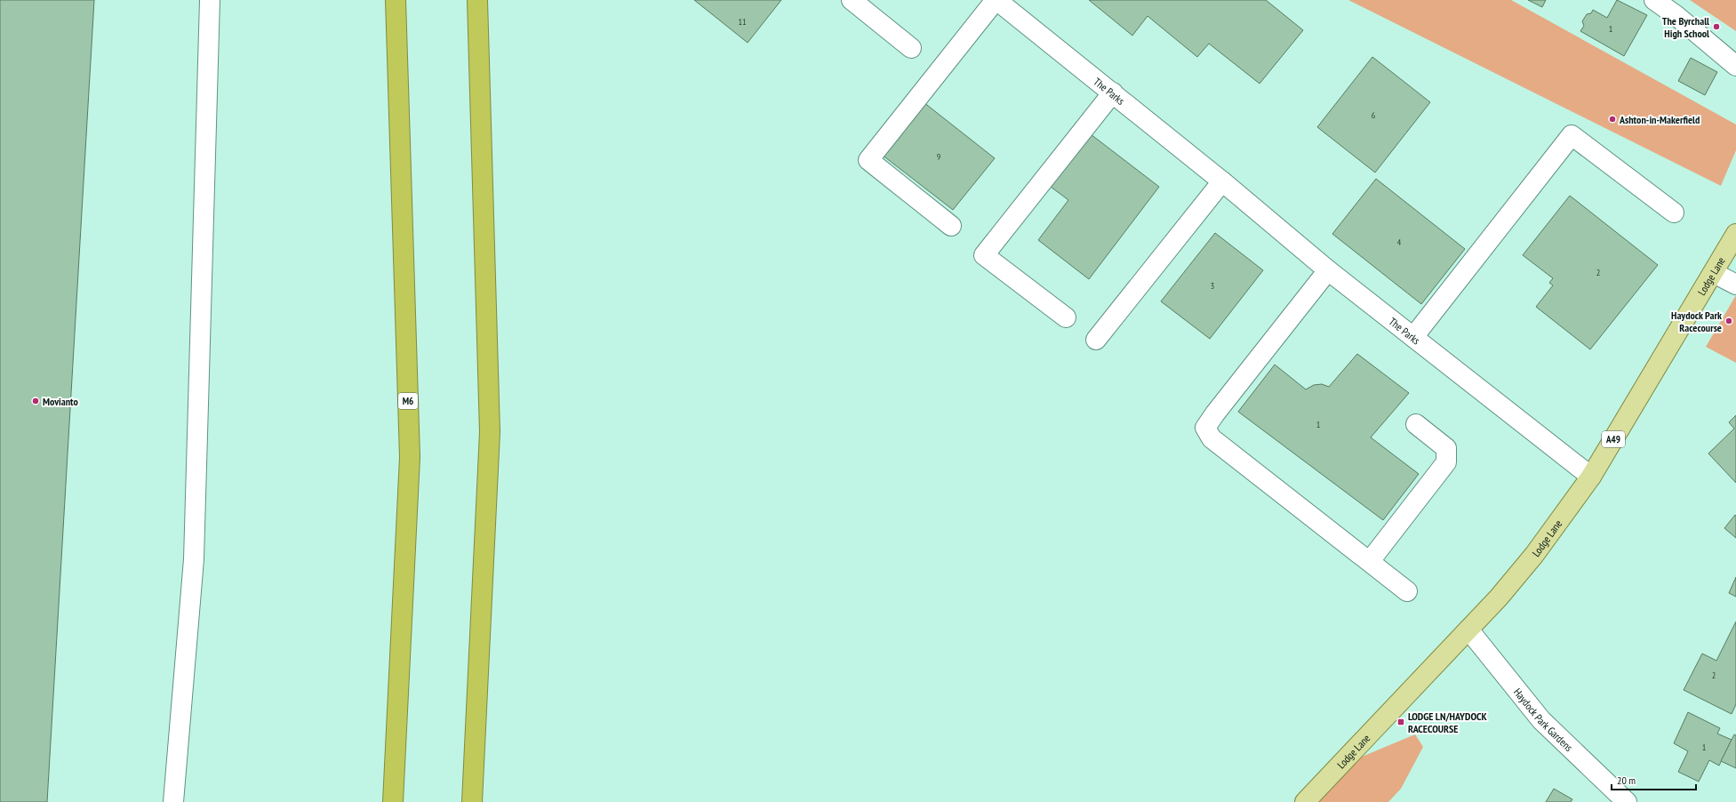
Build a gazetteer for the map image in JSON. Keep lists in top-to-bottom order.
{
  "streets": {
    "highway": ["M6"],
    "main road": ["Lodge Lane", "A49"],
    "street": ["The Parks", "Haydock Park Gardens"]
  },
  "crossings": [
    ["The Parks", "Lodge Lane"],
    ["Lodge Lane", "Haydock Park Gardens"]
  ],
  "places": {
    "other": [
      "The Byrchall High School",
      "Ashton-in-Makerfield",
      "Haydock Park Racecourse",
      "Movianto"
    ],
    "transit": ["LODGE LN/HAYDOCK RACECOURSE"]
  },
  "house_numbers": [
    "11",
    "1",
    "6",
    "9",
    "4",
    "2",
    "3",
    "1",
    "2",
    "1"
  ],
  "scale_bar": "20 m"
}
